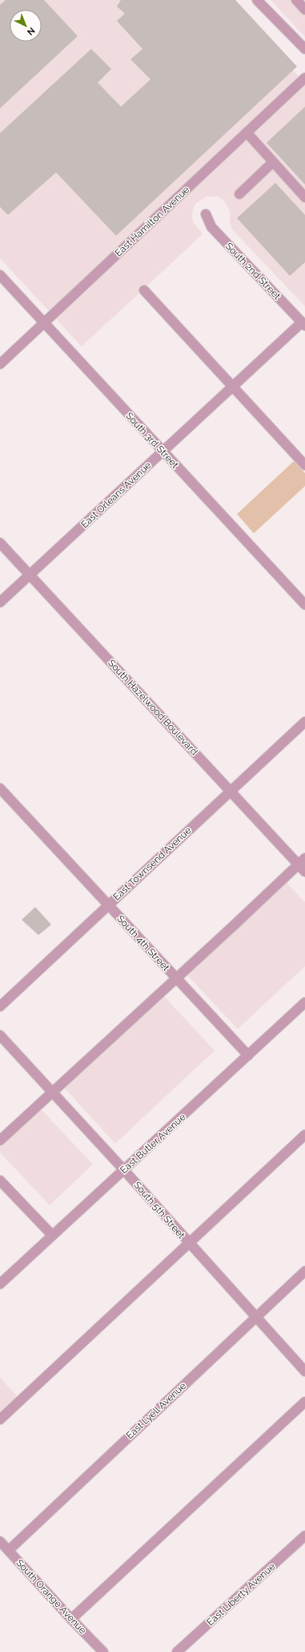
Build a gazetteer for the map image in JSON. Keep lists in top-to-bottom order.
{
  "streets": {
    "street": [
      "East Hamilton Avenue",
      "South 2nd Street",
      "South 3rd Street",
      "East Orleans Avenue",
      "South Hazelwood Boulevard",
      "East Townsend Avenue",
      "South 4th Street",
      "East Butler Avenue",
      "South 5th Street",
      "East Lyell Avenue",
      "East Liberty Avenue",
      "South Orange Avenue"
    ]
  },
  "crossings": [
    ["East Hamilton Avenue", "South 3rd Street"],
    ["South 2nd Street", "East Orleans Avenue"],
    ["South 3rd Street", "East Orleans Avenue"],
    ["East Orleans Avenue", "South Hazelwood Boulevard"],
    ["South Hazelwood Boulevard", "East Townsend Avenue"],
    ["East Townsend Avenue", "South 4th Street"],
    ["South 4th Street", "East Butler Avenue"],
    ["East Butler Avenue", "South 5th Street"],
    ["South 5th Street", "East Lyell Avenue"],
    ["East Lyell Avenue", "South Orange Avenue"]
  ],
  "north": "bottom right"
}
